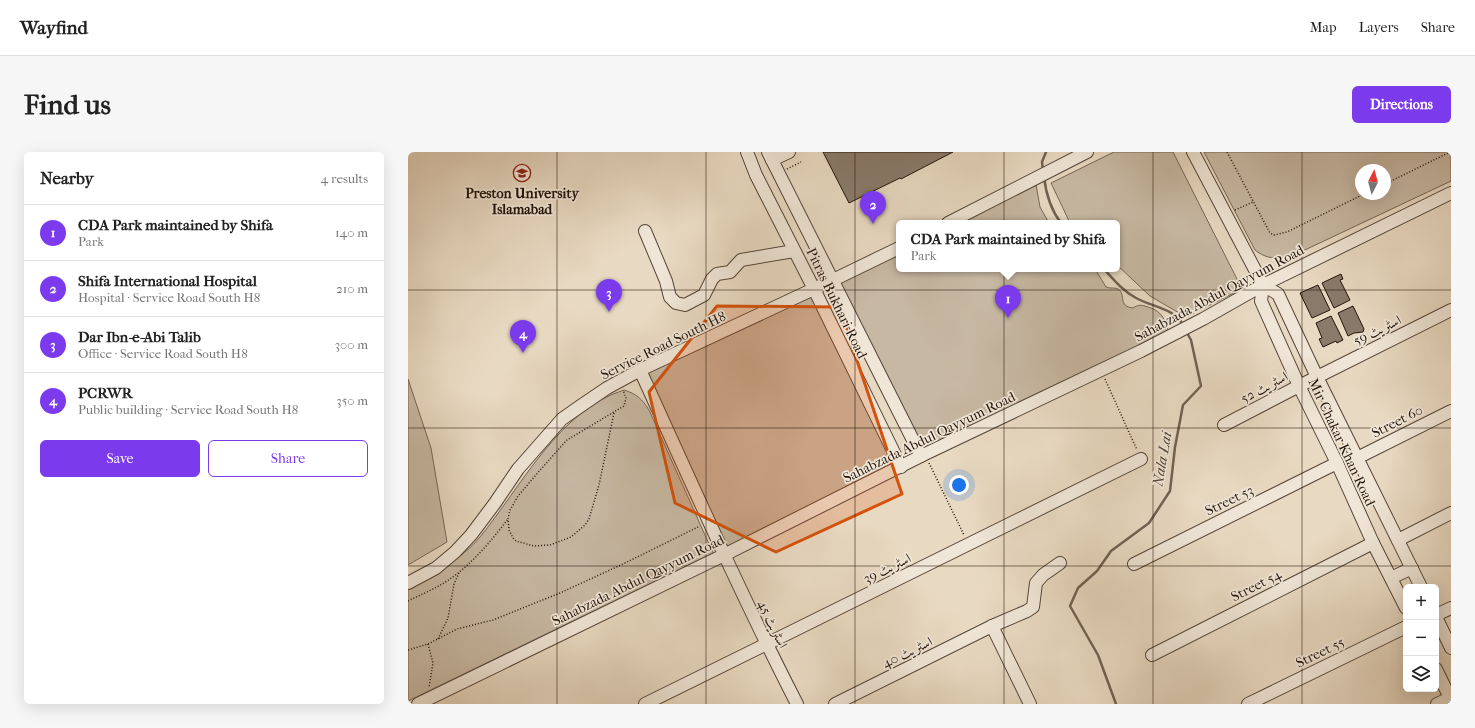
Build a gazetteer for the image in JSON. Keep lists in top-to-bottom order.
{
  "streets": {
    "street": [
      "Sahabzada Abdul Qayyum Road",
      "Pitras Bukhari Road",
      "اسٹریٹ 59",
      "Service Road South H8",
      "اسٹریٹ 52",
      "Street 60",
      "Mir Chakar Khan Road",
      "Street 53",
      "اسٹریٹ 39",
      "Street 54",
      "اسٹریٹ 45",
      "اسٹریٹ 40",
      "Street 55"
    ]
  },
  "crossings": [
    ["Sahabzada Abdul Qayyum Road", "Pitras Bukhari Road"],
    ["Sahabzada Abdul Qayyum Road", "Mir Chakar Khan Road"],
    ["Sahabzada Abdul Qayyum Road", "اسٹریٹ 45"],
    ["Pitras Bukhari Road", "Service Road South H8"],
    ["اسٹریٹ 59", "اسٹریٹ 52"],
    ["اسٹریٹ 59", "Mir Chakar Khan Road"],
    ["Service Road South H8", "اسٹریٹ 45"],
    ["اسٹریٹ 52", "Mir Chakar Khan Road"],
    ["Street 60", "Mir Chakar Khan Road"],
    ["Mir Chakar Khan Road", "Street 53"],
    ["Mir Chakar Khan Road", "Street 54"],
    ["اسٹریٹ 39", "اسٹریٹ 45"]
  ],
  "water": ["Nala Lai"],
  "places": {
    "school or university": ["Preston University Islamabad"]
  },
  "north": "top",
  "page": {
    "header": "Wayfind",
    "nav": ["Map", "Layers", "Share"],
    "buttons": [
      "Directions",
      ["Save", "Share"]
    ],
    "title": "Find us",
    "heading": ["Nearby", "4 results"],
    "pins": [
      "2",
      "3",
      "1",
      "4"
    ],
    "list": [
      {
        "mark": "1",
        "name": "CDA Park maintained by Shifa",
        "note": "Park",
        "value": "140 m"
      },
      {
        "mark": "2",
        "name": "Shifa International Hospital",
        "note": "Hospital · Service Road South H8",
        "value": "210 m"
      },
      {
        "mark": "3",
        "name": "Dar Ibn-e-Abi Talib",
        "note": "Office · Service Road South H8",
        "value": "300 m"
      },
      {
        "mark": "4",
        "name": "PCRWR",
        "note": "Public building · Service Road South H8",
        "value": "350 m"
      }
    ],
    "popup": ["CDA Park maintained by Shifa", "Park"],
    "map_buttons": ["+", "−"]
  }
}
